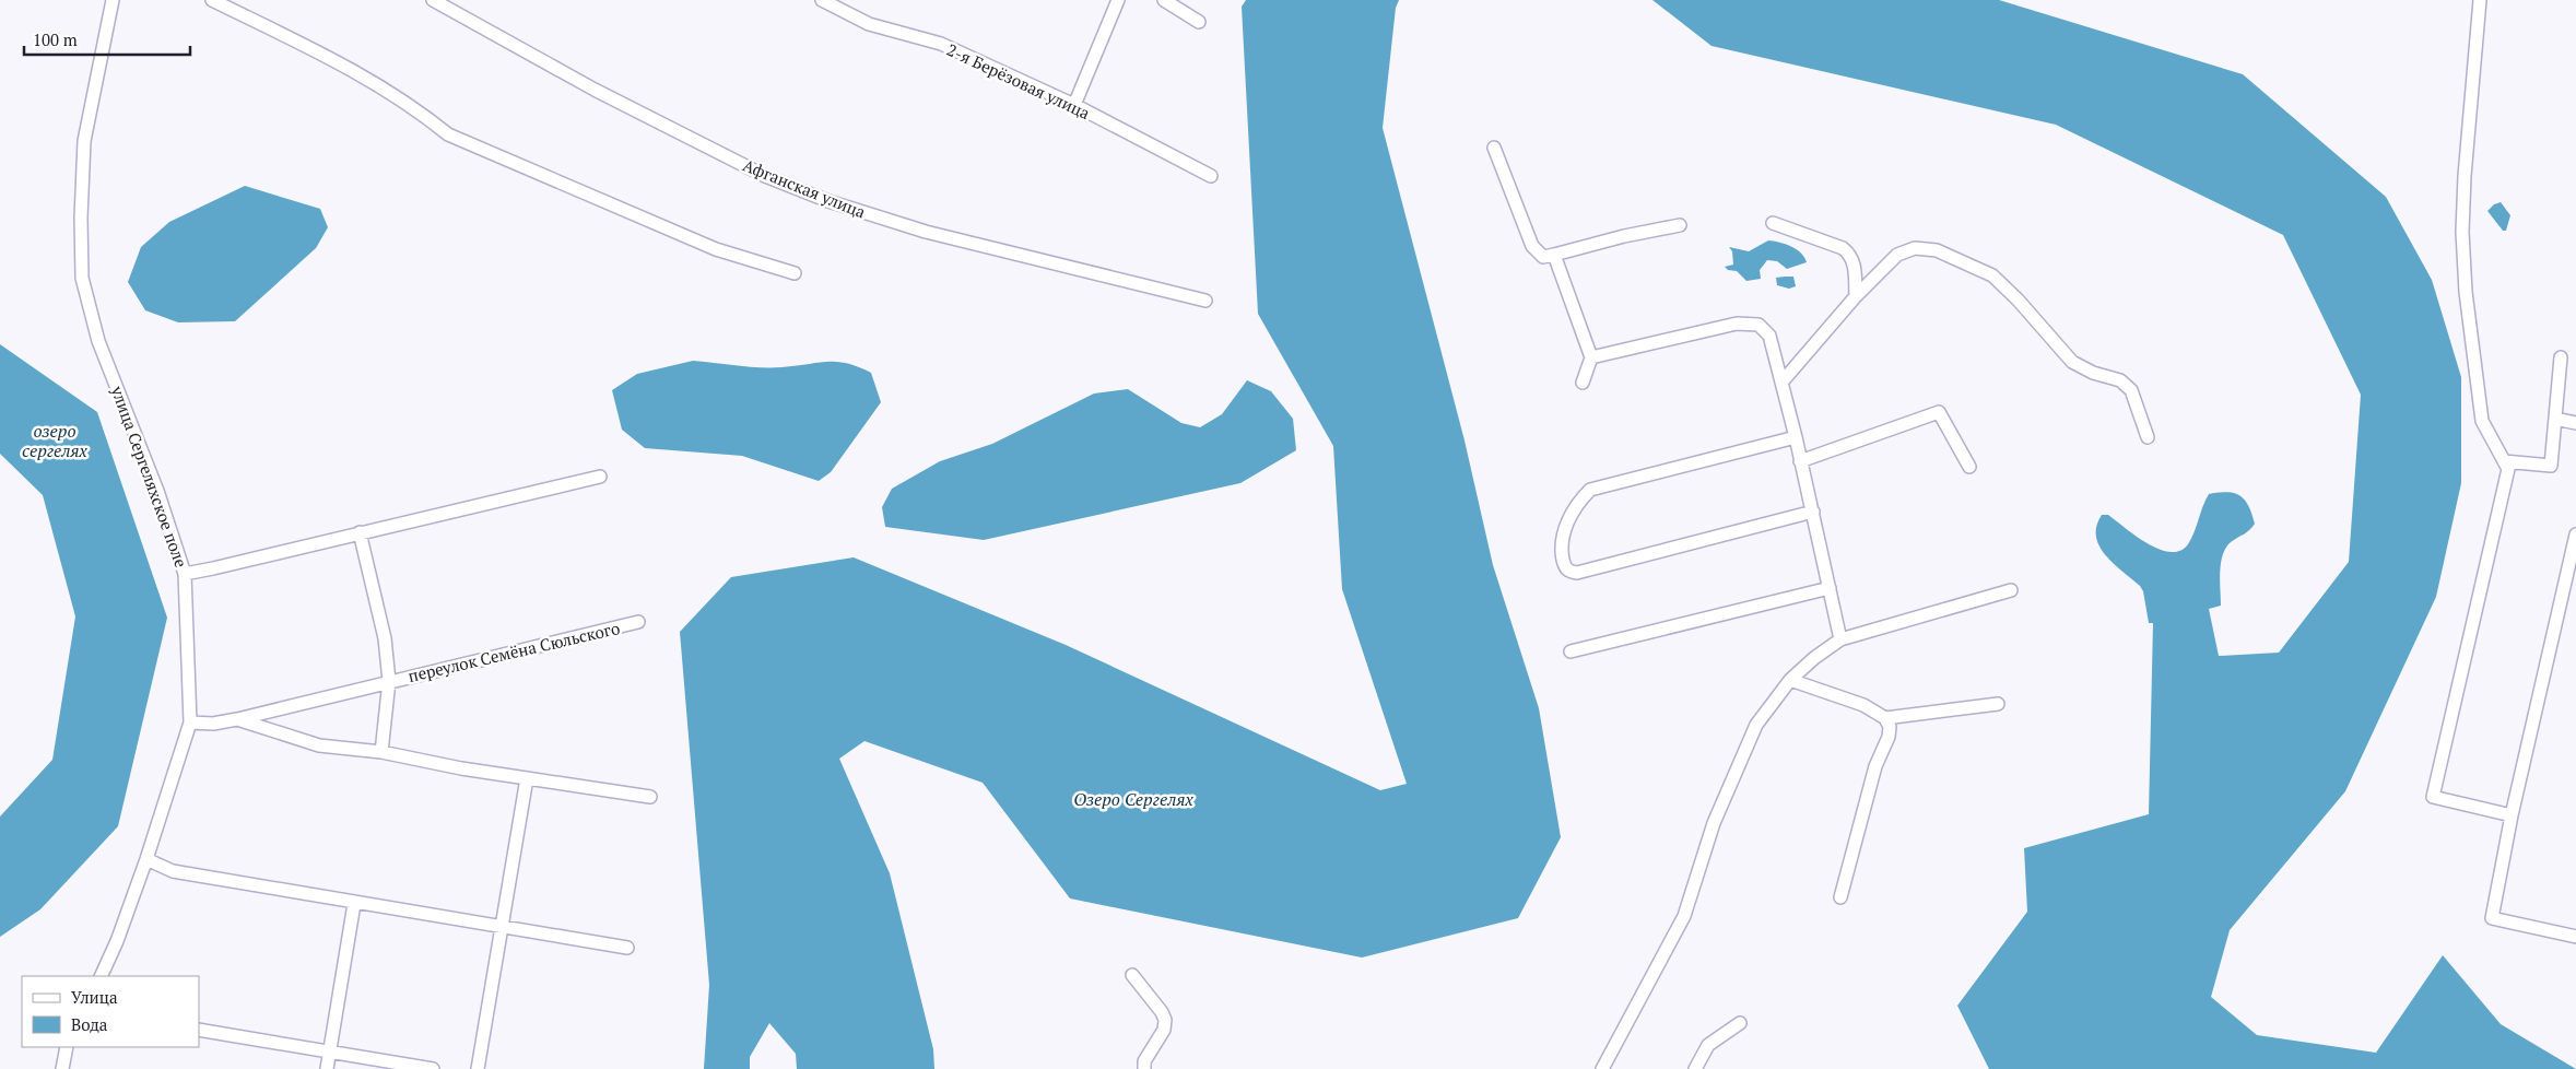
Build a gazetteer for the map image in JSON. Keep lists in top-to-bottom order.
{
  "streets": {
    "street": [
      "2-я Берёзовая улица",
      "Афганская улица",
      "улица Сергеляхское поле",
      "переулок Семёна Сюльского"
    ]
  },
  "crossings": [
    ["улица Сергеляхское поле", "переулок Семёна Сюльского"]
  ],
  "water": ["озеро сергелях", "Озеро Сергелях"],
  "legend": ["Улица", "Вода"],
  "scale_bar": "100 m"
}
